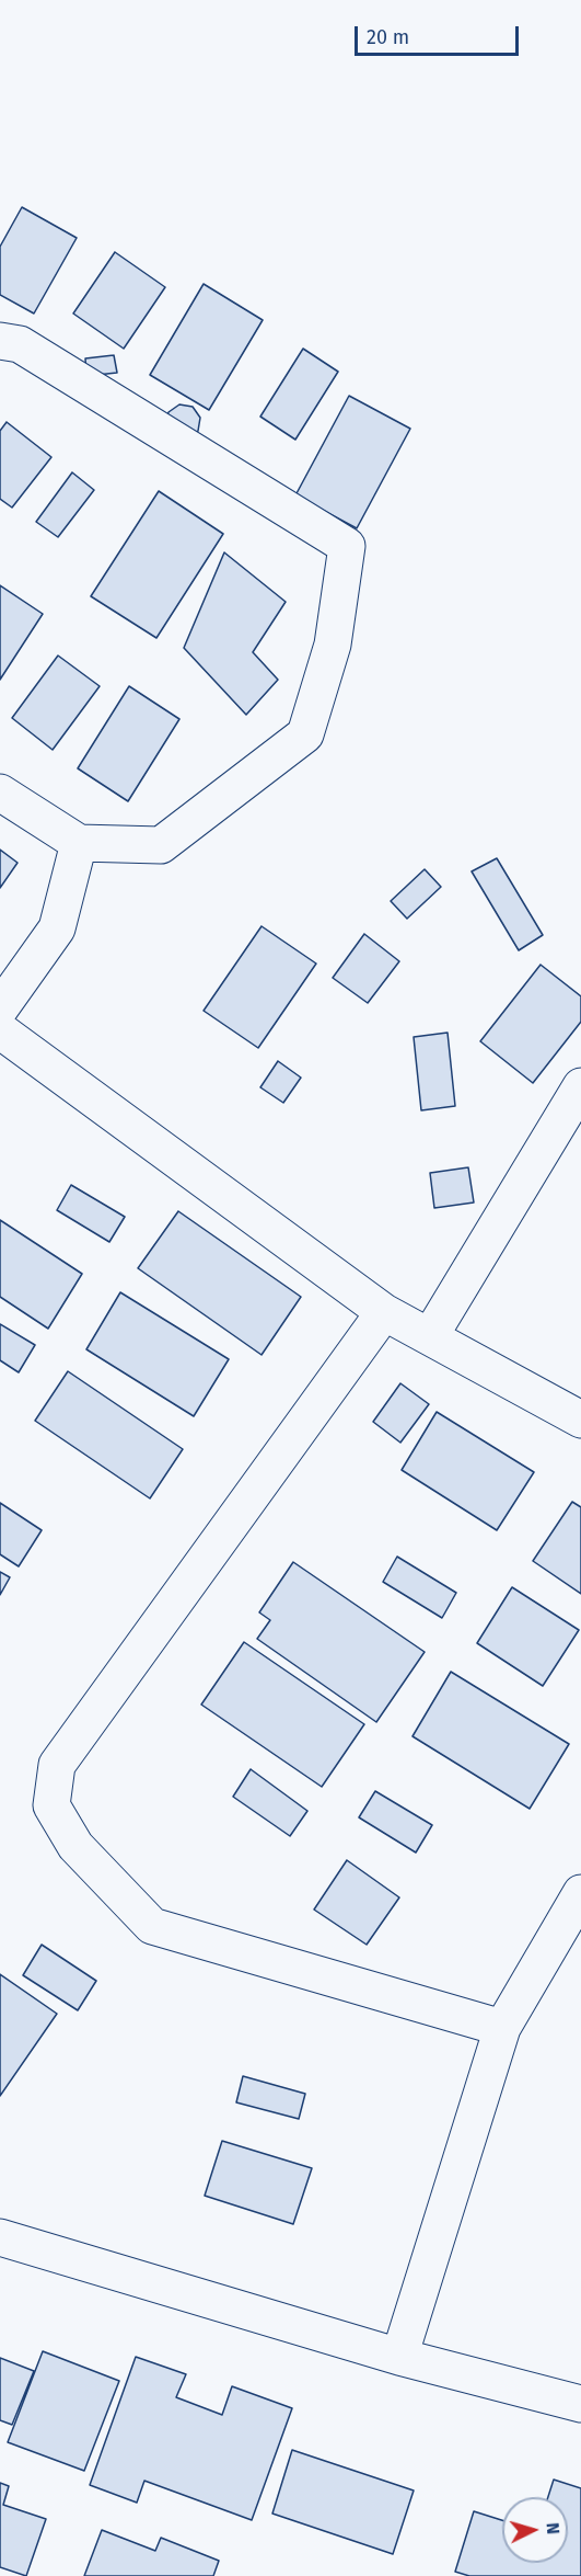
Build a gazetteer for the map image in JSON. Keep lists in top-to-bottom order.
{
  "scale_bar": "20 m",
  "north": "right"
}
